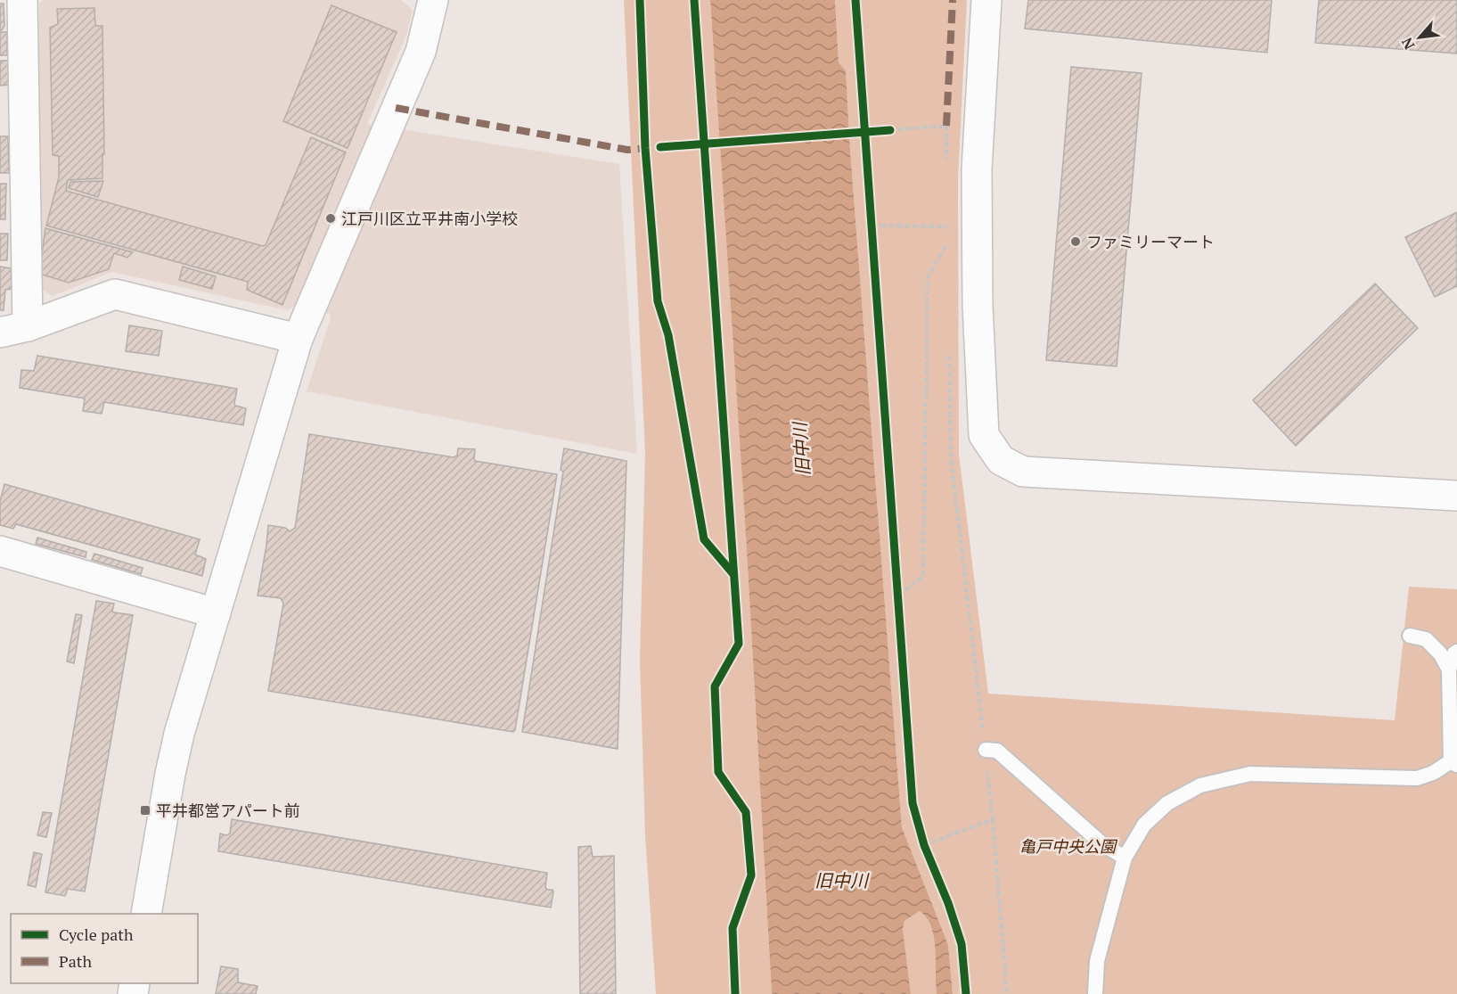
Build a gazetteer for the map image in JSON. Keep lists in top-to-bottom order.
{
  "water": ["旧中川"],
  "parks": ["亀戸中央公園"],
  "places": {
    "other": ["江戸川区立平井南小学校", "ファミリーマート"],
    "transit": ["平井都営アパート前"]
  },
  "legend": ["Cycle path", "Path"],
  "north": "bottom left"
}
